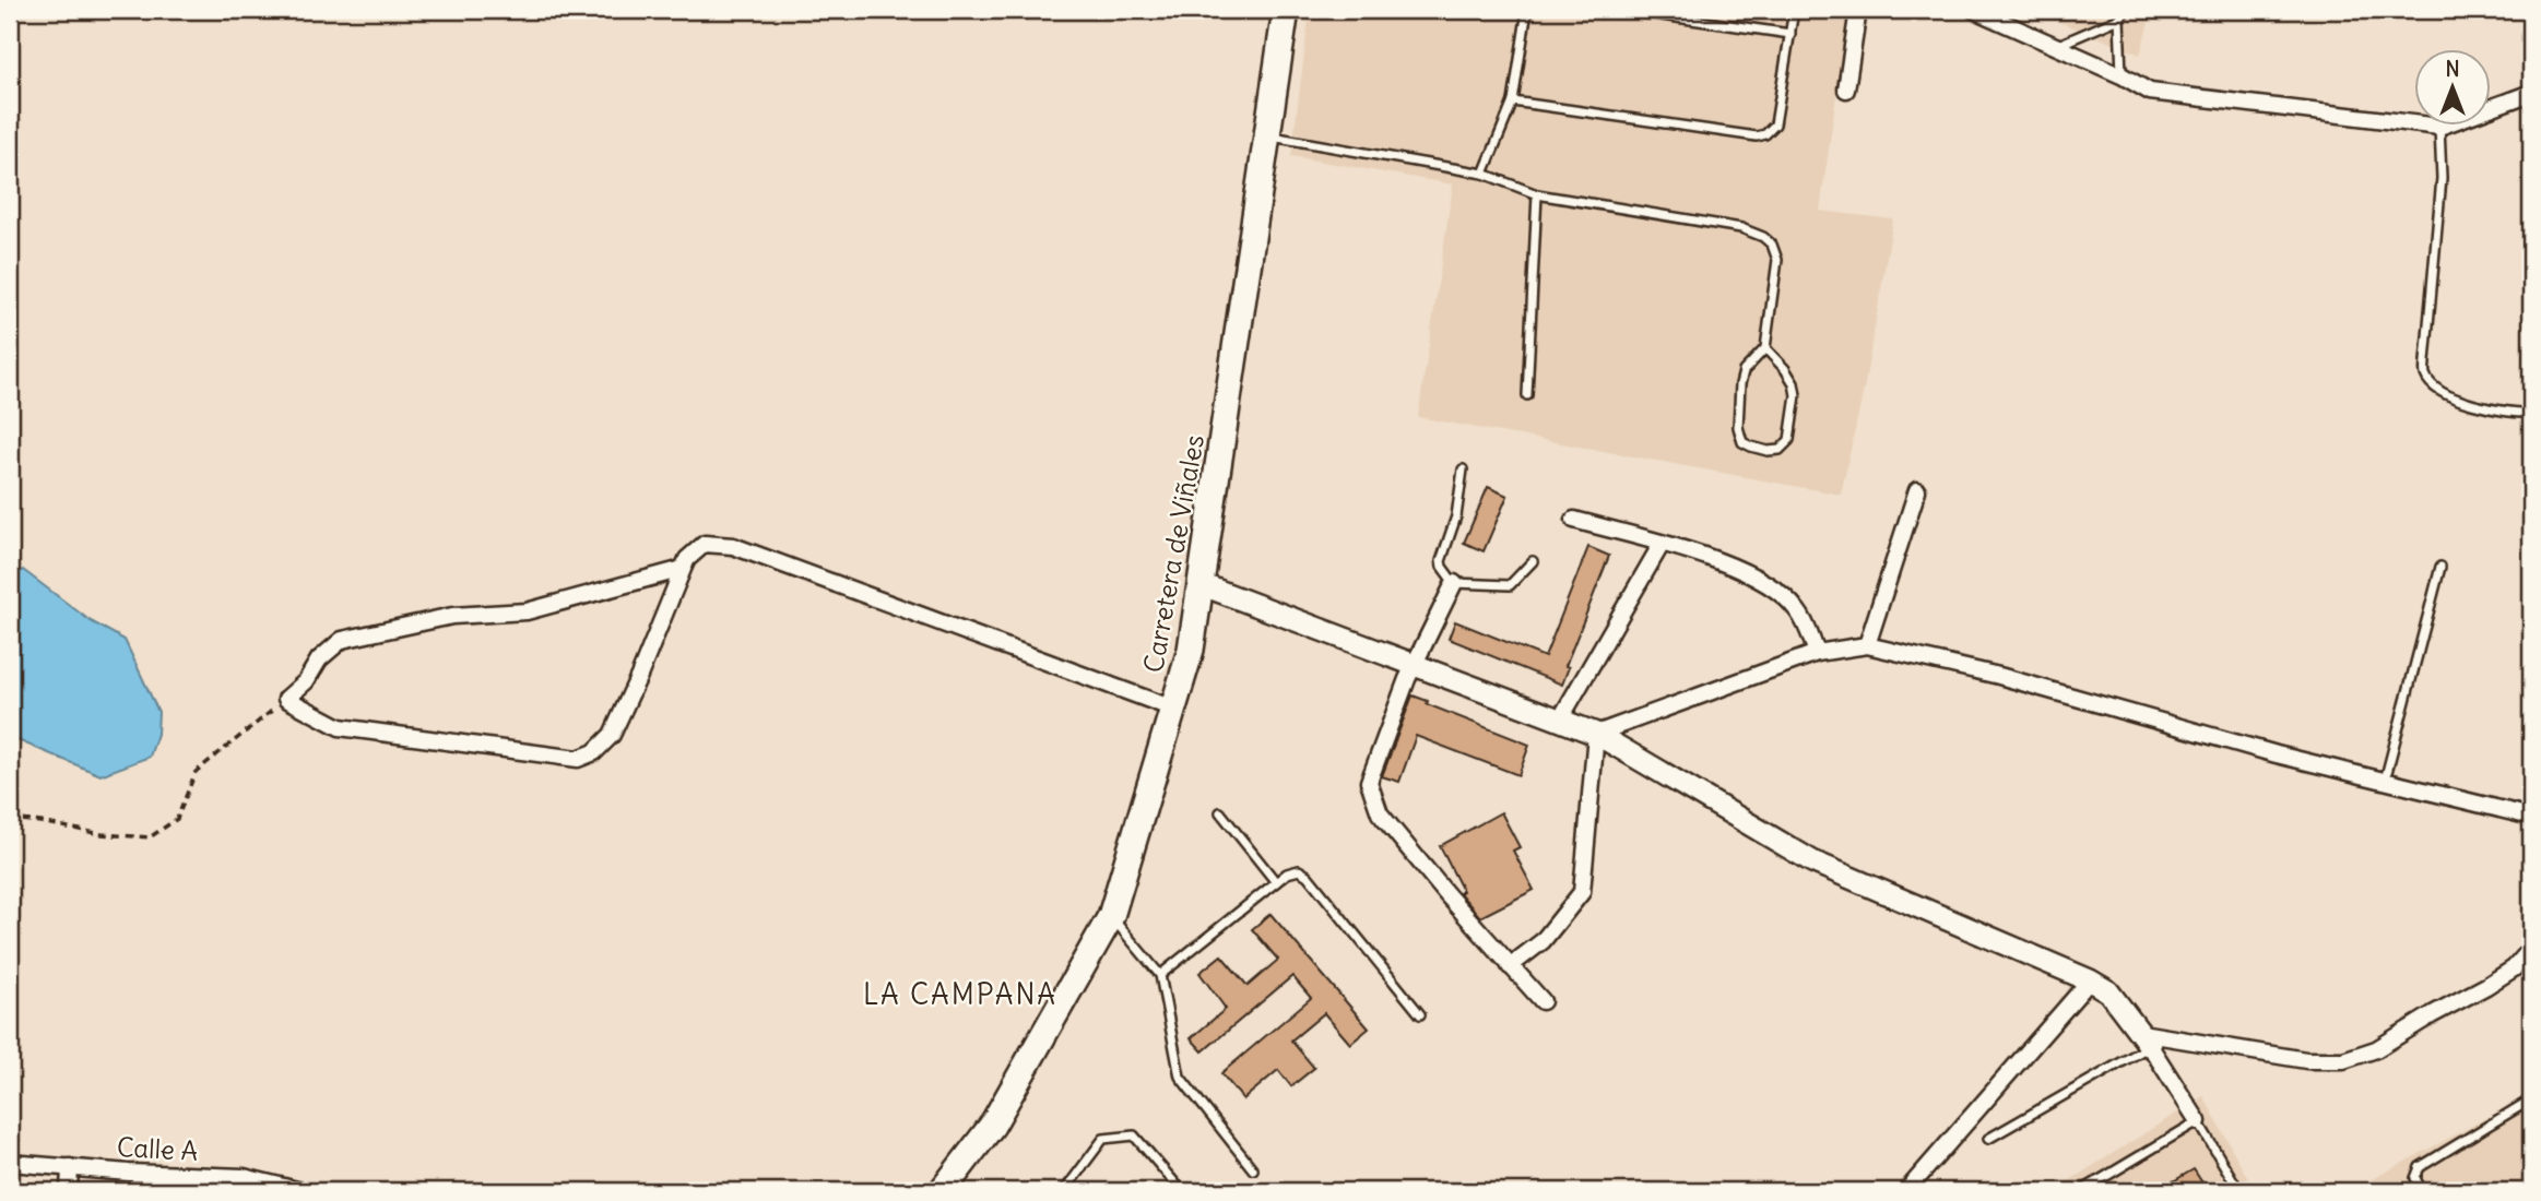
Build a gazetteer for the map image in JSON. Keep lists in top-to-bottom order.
{
  "streets": {
    "main road": ["Carretera de Viñales"],
    "street": ["Calle A"]
  },
  "districts": ["LA CAMPANA"],
  "north": "top"
}
